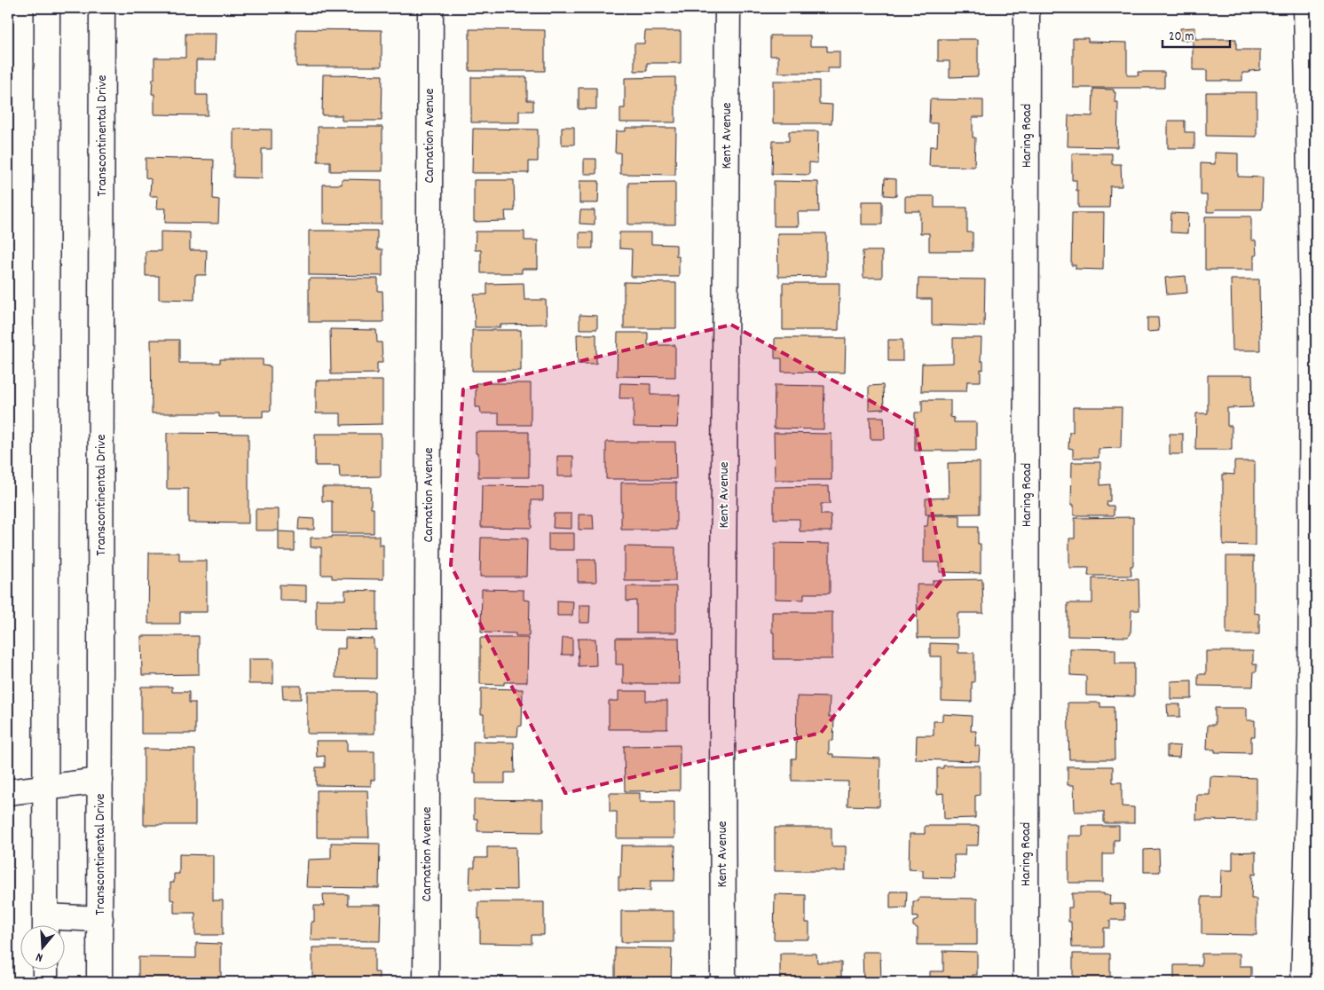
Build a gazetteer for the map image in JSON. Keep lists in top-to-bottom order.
{
  "streets": {
    "street": [
      "Transcontinental Drive",
      "Carnation Avenue",
      "Kent Avenue",
      "Haring Road"
    ]
  },
  "scale_bar": "20 m",
  "north": "bottom"
}
